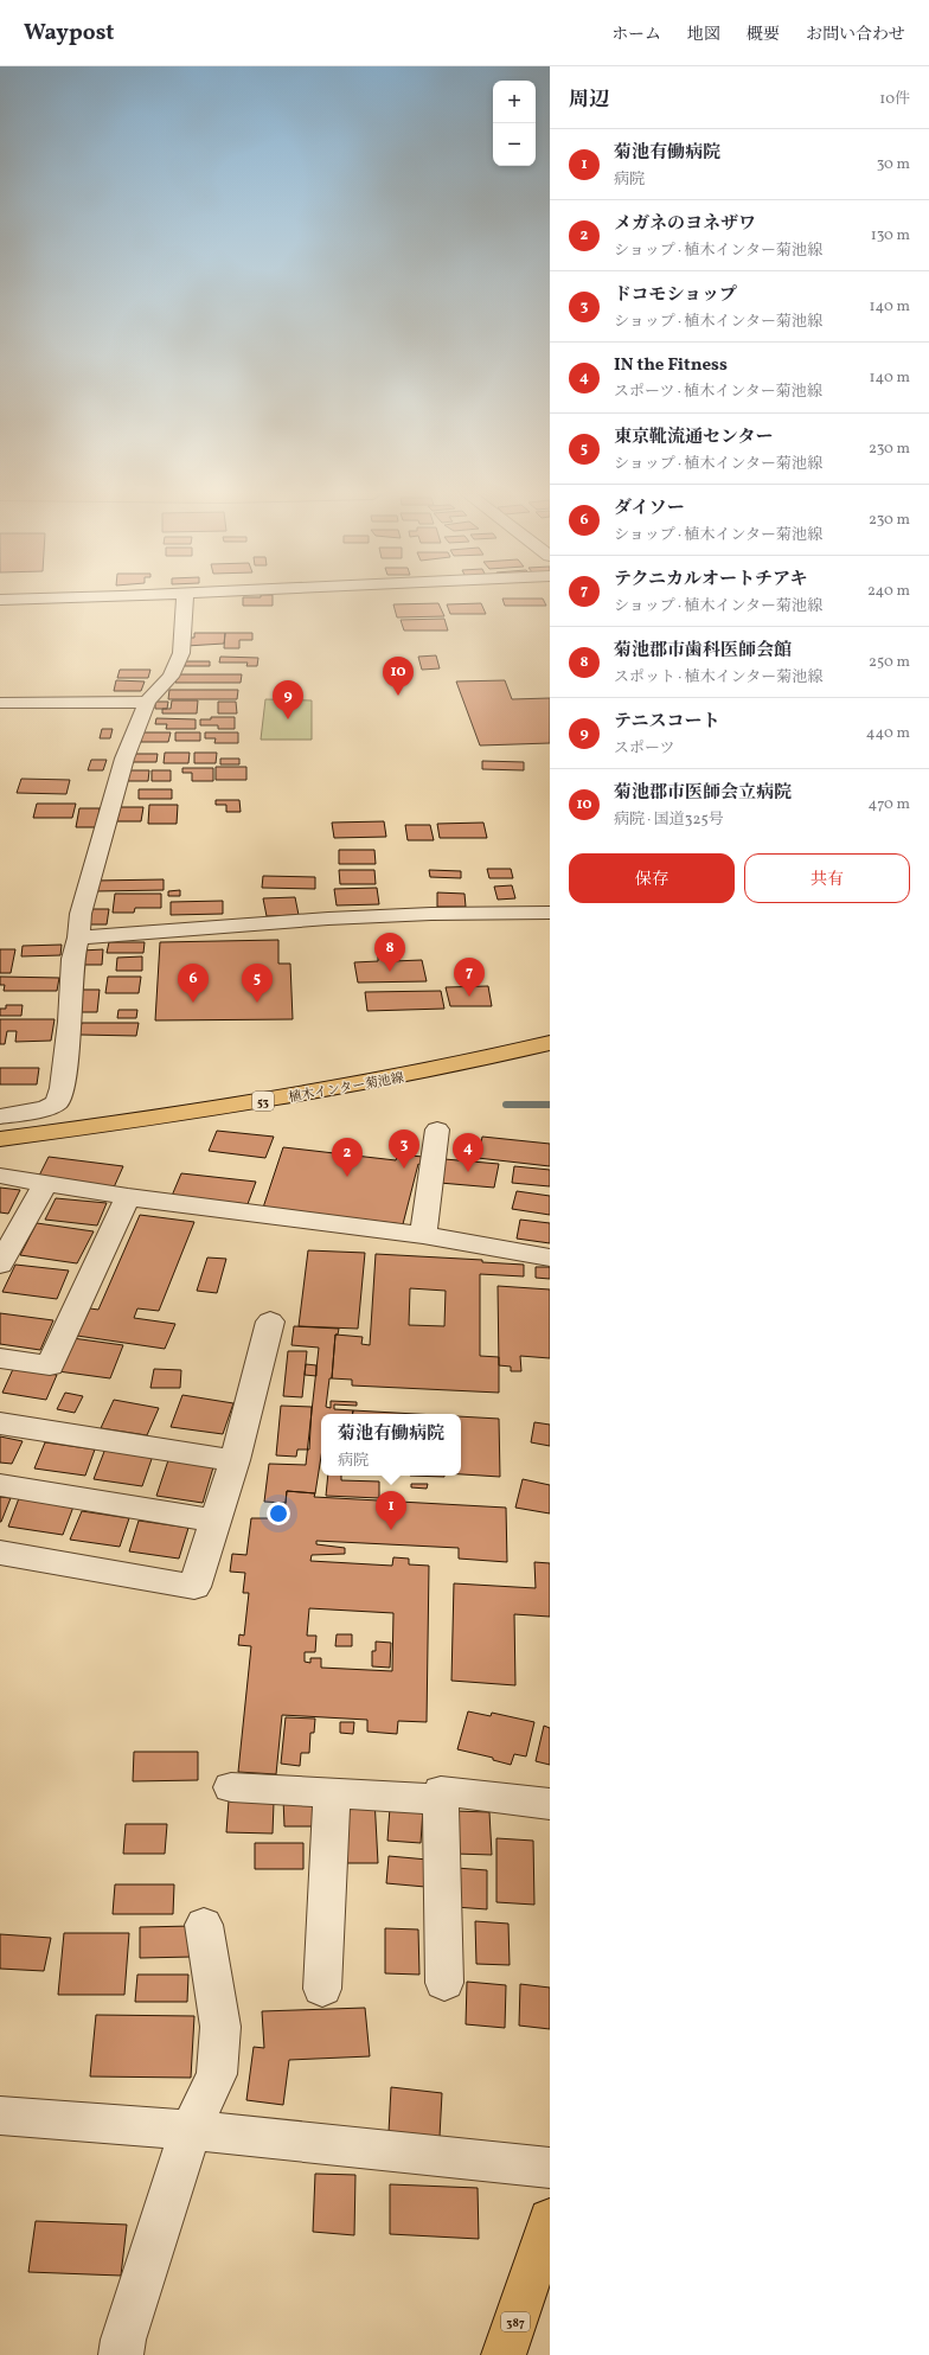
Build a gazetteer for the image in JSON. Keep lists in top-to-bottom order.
{
  "streets": {
    "main road": ["植木インター菊池線", "53", "387"]
  },
  "page": {
    "header": "Waypost",
    "nav": [
      "ホーム",
      "地図",
      "概要",
      "お問い合わせ"
    ],
    "heading": ["周辺", "10件"],
    "map_buttons": ["+", "−"],
    "list": [
      {
        "mark": "1",
        "name": "菊池有働病院",
        "note": "病院",
        "value": "30 m"
      },
      {
        "mark": "2",
        "name": "メガネのヨネザワ",
        "note": "ショップ · 植木インター菊池線",
        "value": "130 m"
      },
      {
        "mark": "3",
        "name": "ドコモショップ",
        "note": "ショップ · 植木インター菊池線",
        "value": "140 m"
      },
      {
        "mark": "4",
        "name": "IN the Fitness",
        "note": "スポーツ · 植木インター菊池線",
        "value": "140 m"
      },
      {
        "mark": "5",
        "name": "東京靴流通センター",
        "note": "ショップ · 植木インター菊池線",
        "value": "230 m"
      },
      {
        "mark": "6",
        "name": "ダイソー",
        "note": "ショップ · 植木インター菊池線",
        "value": "230 m"
      },
      {
        "mark": "7",
        "name": "テクニカルオートチアキ",
        "note": "ショップ · 植木インター菊池線",
        "value": "240 m"
      },
      {
        "mark": "8",
        "name": "菊池郡市歯科医師会館",
        "note": "スポット · 植木インター菊池線",
        "value": "250 m"
      },
      {
        "mark": "9",
        "name": "テニスコート",
        "note": "スポーツ",
        "value": "440 m"
      },
      {
        "mark": "10",
        "name": "菊池郡市医師会立病院",
        "note": "病院 · 国道325号",
        "value": "470 m"
      }
    ],
    "pins": [
      "10",
      "9",
      "8",
      "7",
      "5",
      "6",
      "3",
      "4",
      "2",
      "1"
    ],
    "buttons": ["保存", "共有"],
    "popup": ["菊池有働病院", "病院"]
  }
}
